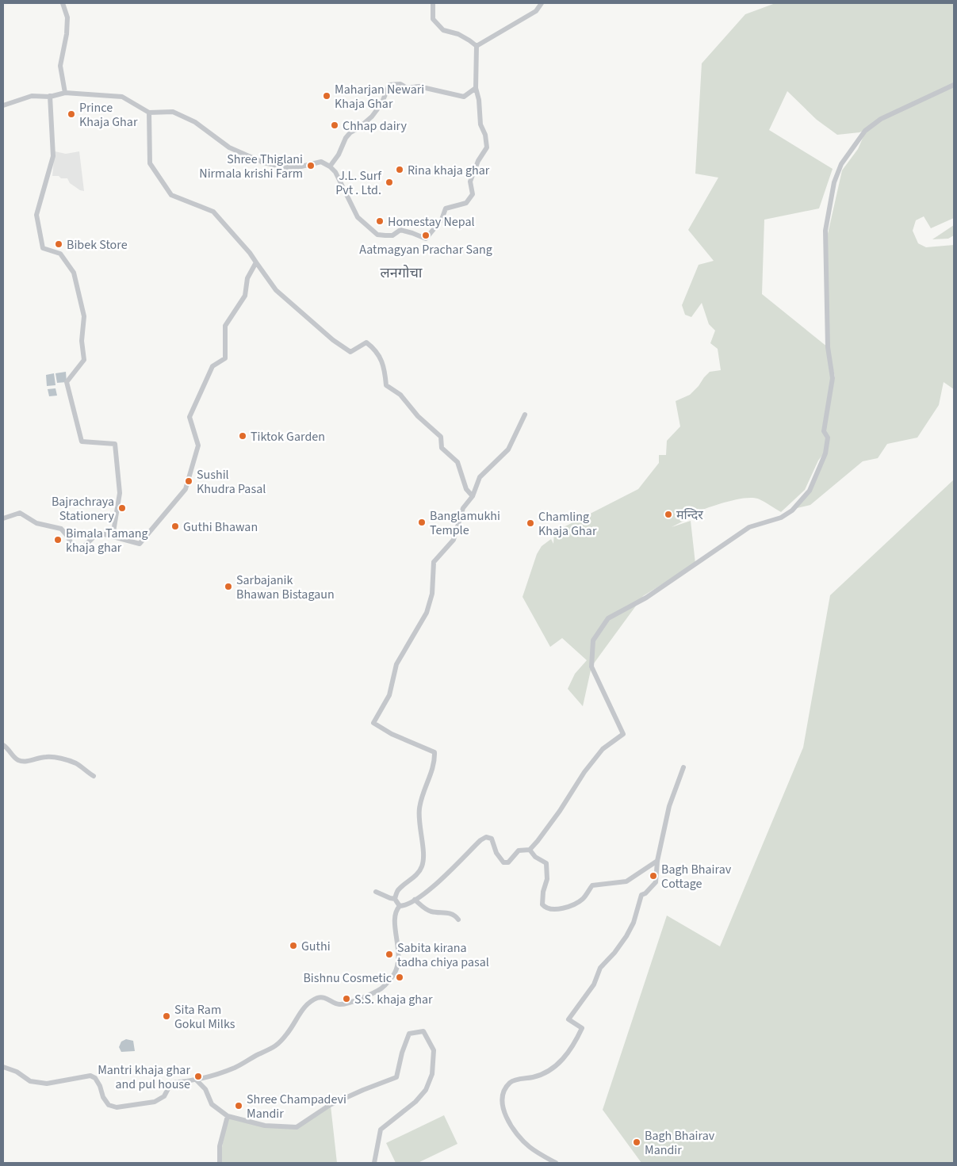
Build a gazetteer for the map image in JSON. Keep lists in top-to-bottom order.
{
  "districts": ["लनगोचा"],
  "places": [
    "Maharjan Newari Khaja Ghar",
    "Prince Khaja Ghar",
    "Chhap dairy",
    "Shree Thiglani Nirmala krishi Farm",
    "Rina khaja ghar",
    "J.L. Surf Pvt . Ltd.",
    "Homestay Nepal",
    "Aatmagyan Prachar Sang",
    "Bibek Store",
    "Tiktok Garden",
    "Sushil Khudra Pasal",
    "Bajrachraya Stationery",
    "मन्दिर",
    "Banglamukhi Temple",
    "Chamling Khaja Ghar",
    "Guthi Bhawan",
    "Bimala Tamang khaja ghar",
    "Sarbajanik Bhawan Bistagaun",
    "Bagh Bhairav Cottage",
    "Guthi",
    "Sabita kirana tadha chiya pasal",
    "Bishnu Cosmetic",
    "S.S. khaja ghar",
    "Sita Ram Gokul Milks",
    "Mantri khaja ghar and pul house",
    "Shree Champadevi Mandir",
    "Bagh Bhairav Mandir"
  ]
}
